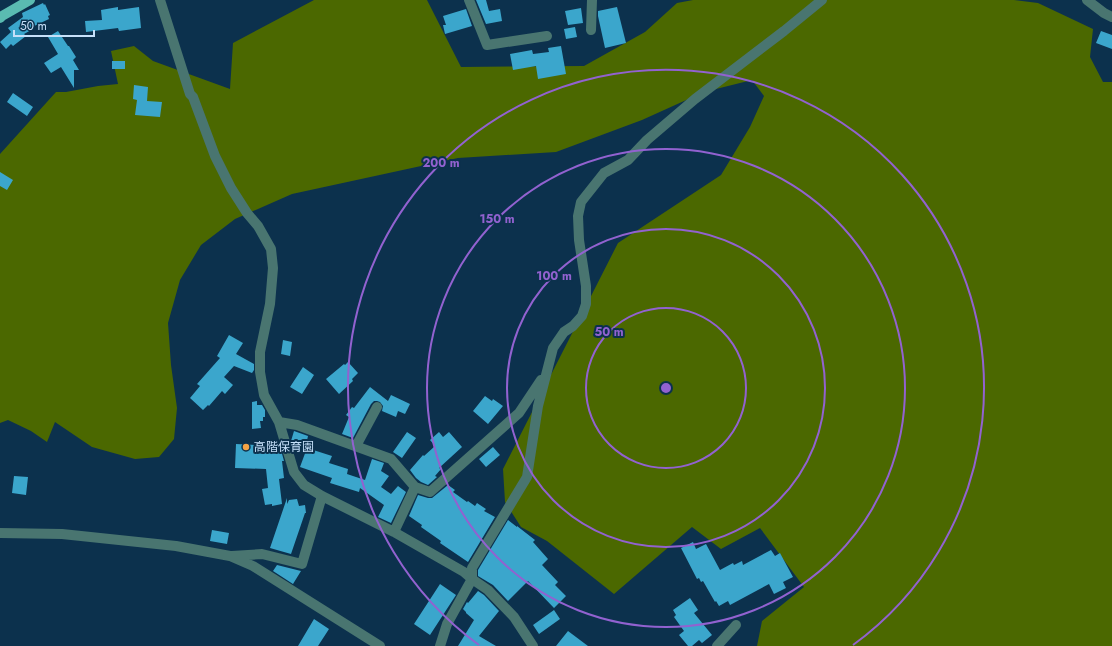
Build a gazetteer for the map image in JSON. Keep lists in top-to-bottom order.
{
  "places": ["高階保育園"],
  "scale_bar": "50 m",
  "rings": [
    "200 m",
    "150 m",
    "100 m",
    "50 m"
  ]
}
